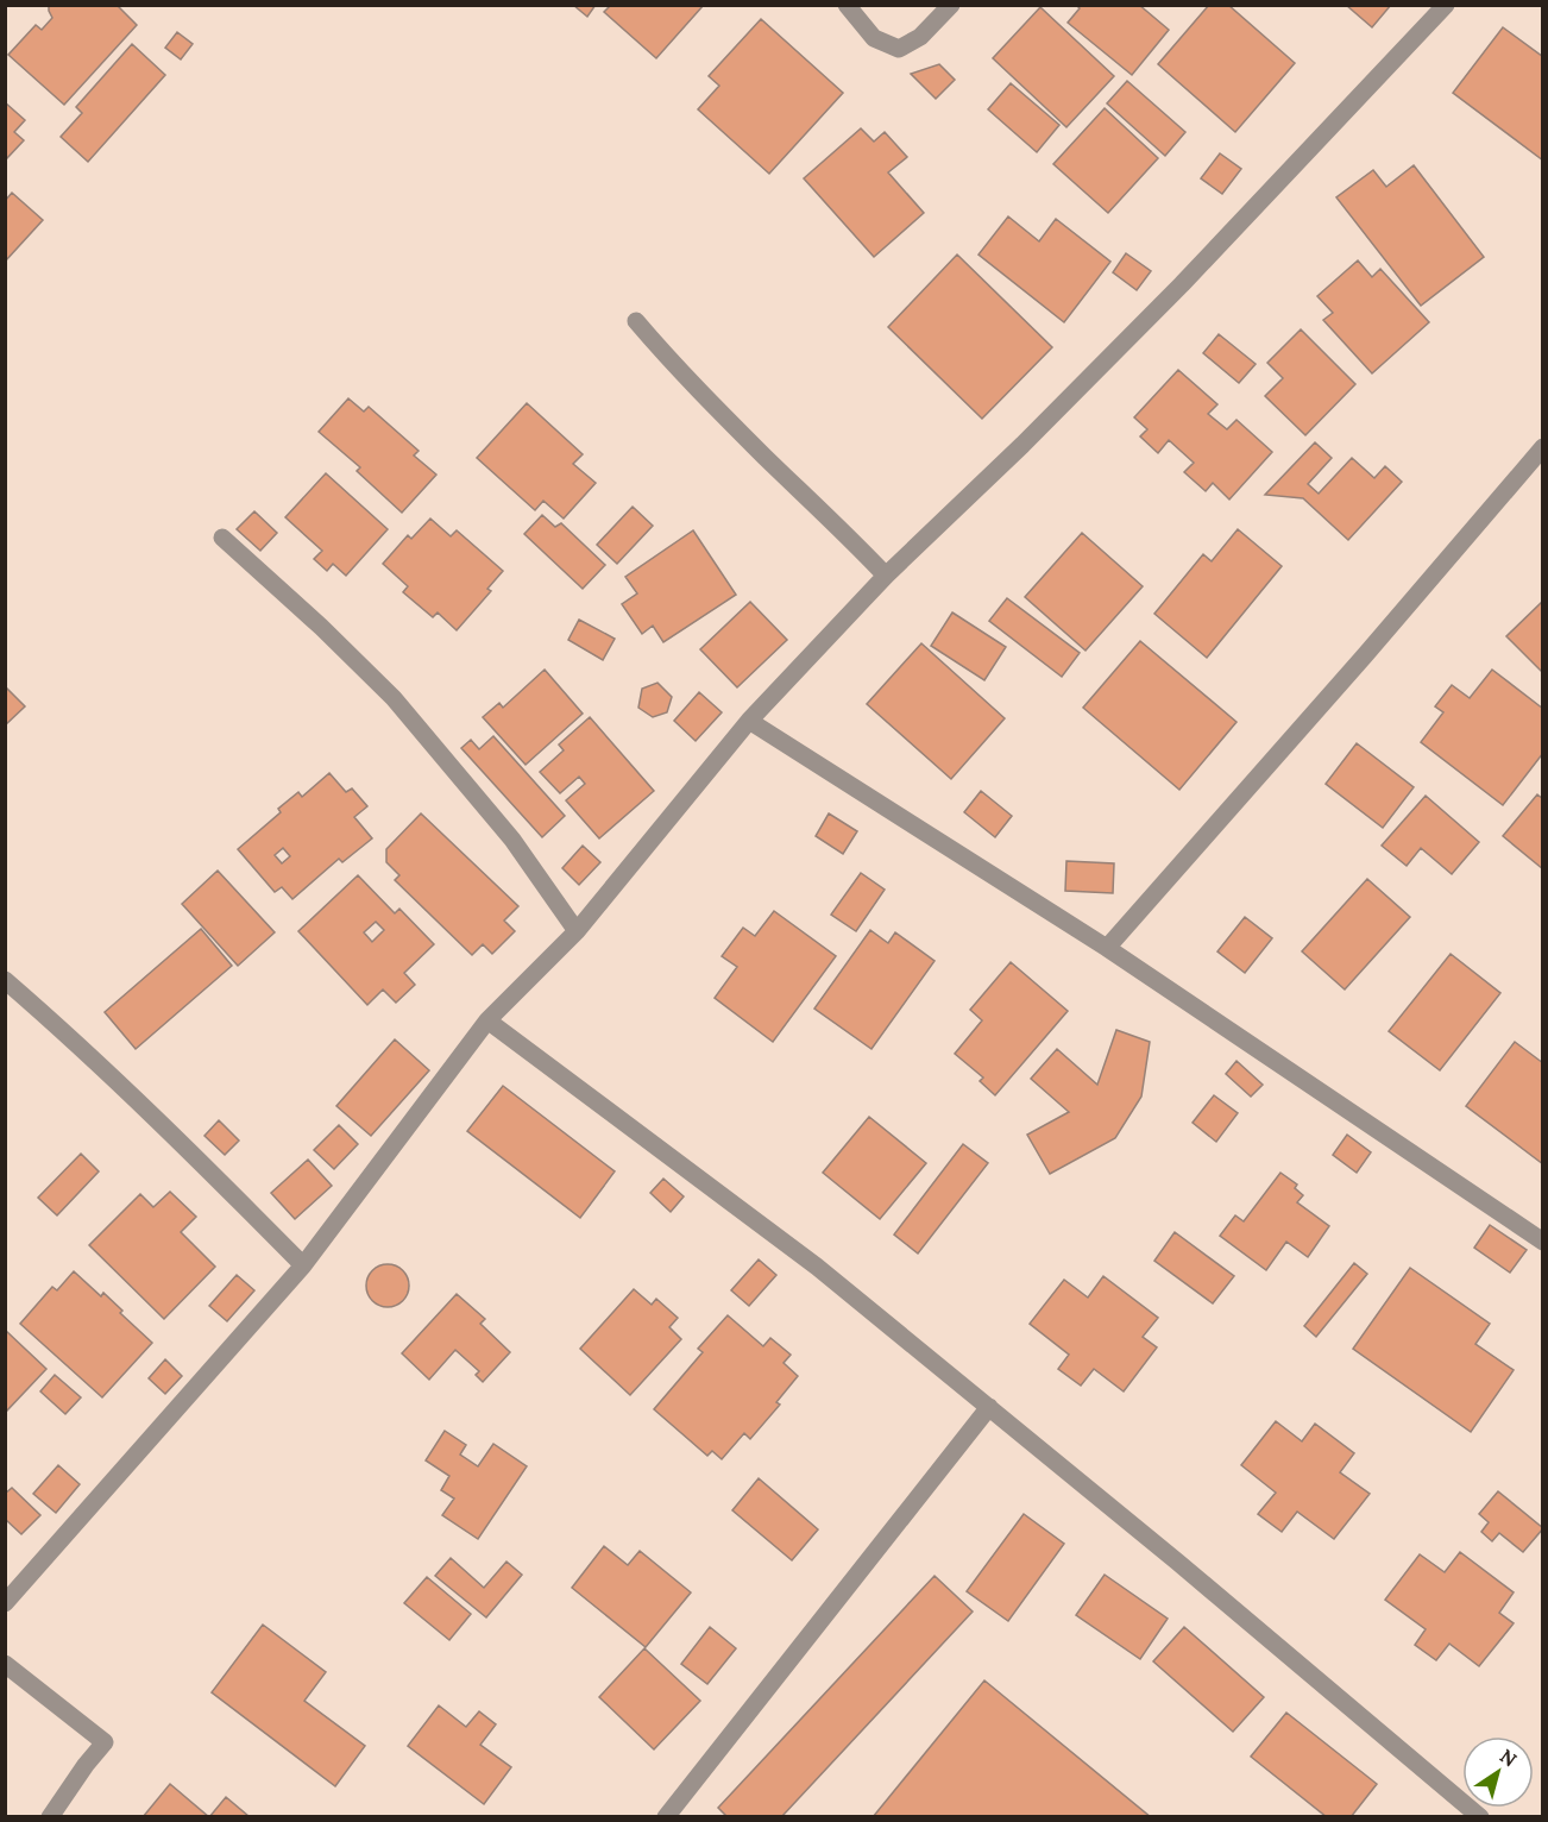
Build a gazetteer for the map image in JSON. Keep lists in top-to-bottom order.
{
  "north": "top right"
}
